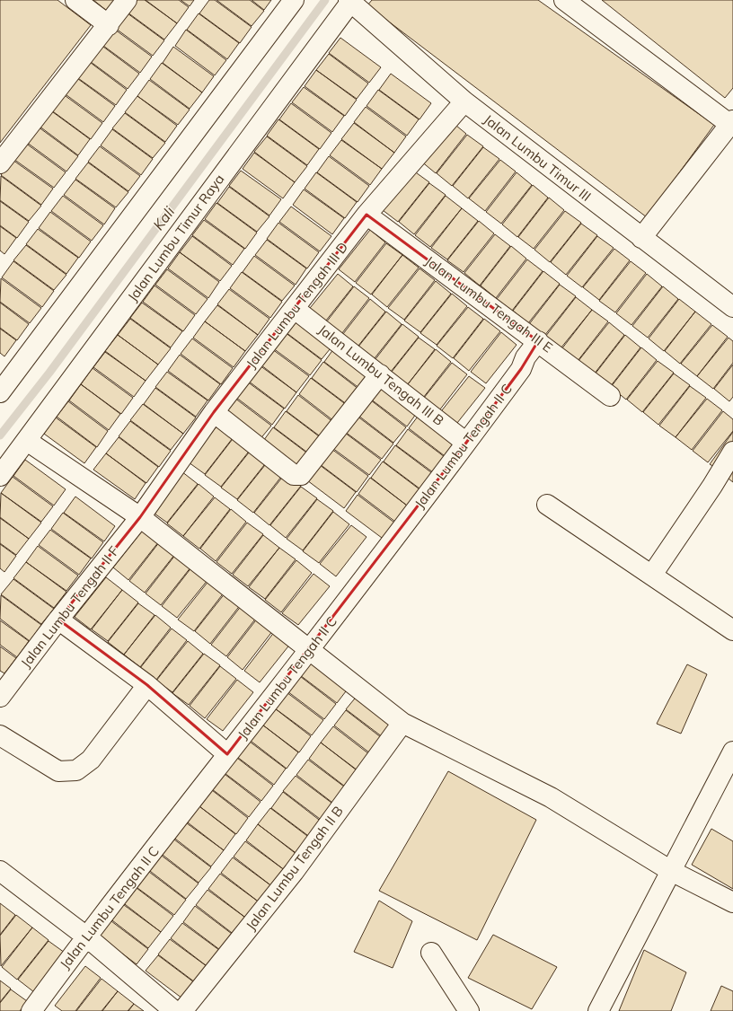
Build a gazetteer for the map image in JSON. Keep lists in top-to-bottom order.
{
  "streets": {
    "street": [
      "Jalan Lumbu Timur III",
      "Jalan Lumbu Timur Raya",
      "Jalan Lumbu Tengah III E",
      "Jalan Lumbu Tengah III D",
      "Jalan Lumbu Tengah III B",
      "Jalan Lumbu Tengah II C",
      "Jalan Lumbu Tengah II F",
      "Jalan Lumbu Tengah II B"
    ]
  },
  "crossings": [
    ["Jalan Lumbu Timur III", "Jalan Lumbu Timur Raya"],
    ["Jalan Lumbu Timur III", "Jalan Lumbu Tengah III D"],
    ["Jalan Lumbu Tengah III E", "Jalan Lumbu Tengah III D"],
    ["Jalan Lumbu Tengah III E", "Jalan Lumbu Tengah II C"],
    ["Jalan Lumbu Tengah III D", "Jalan Lumbu Tengah III B"],
    ["Jalan Lumbu Tengah III D", "Jalan Lumbu Tengah II F"],
    ["Jalan Lumbu Tengah III B", "Jalan Lumbu Tengah II C"]
  ],
  "water": ["Kali"]
}
